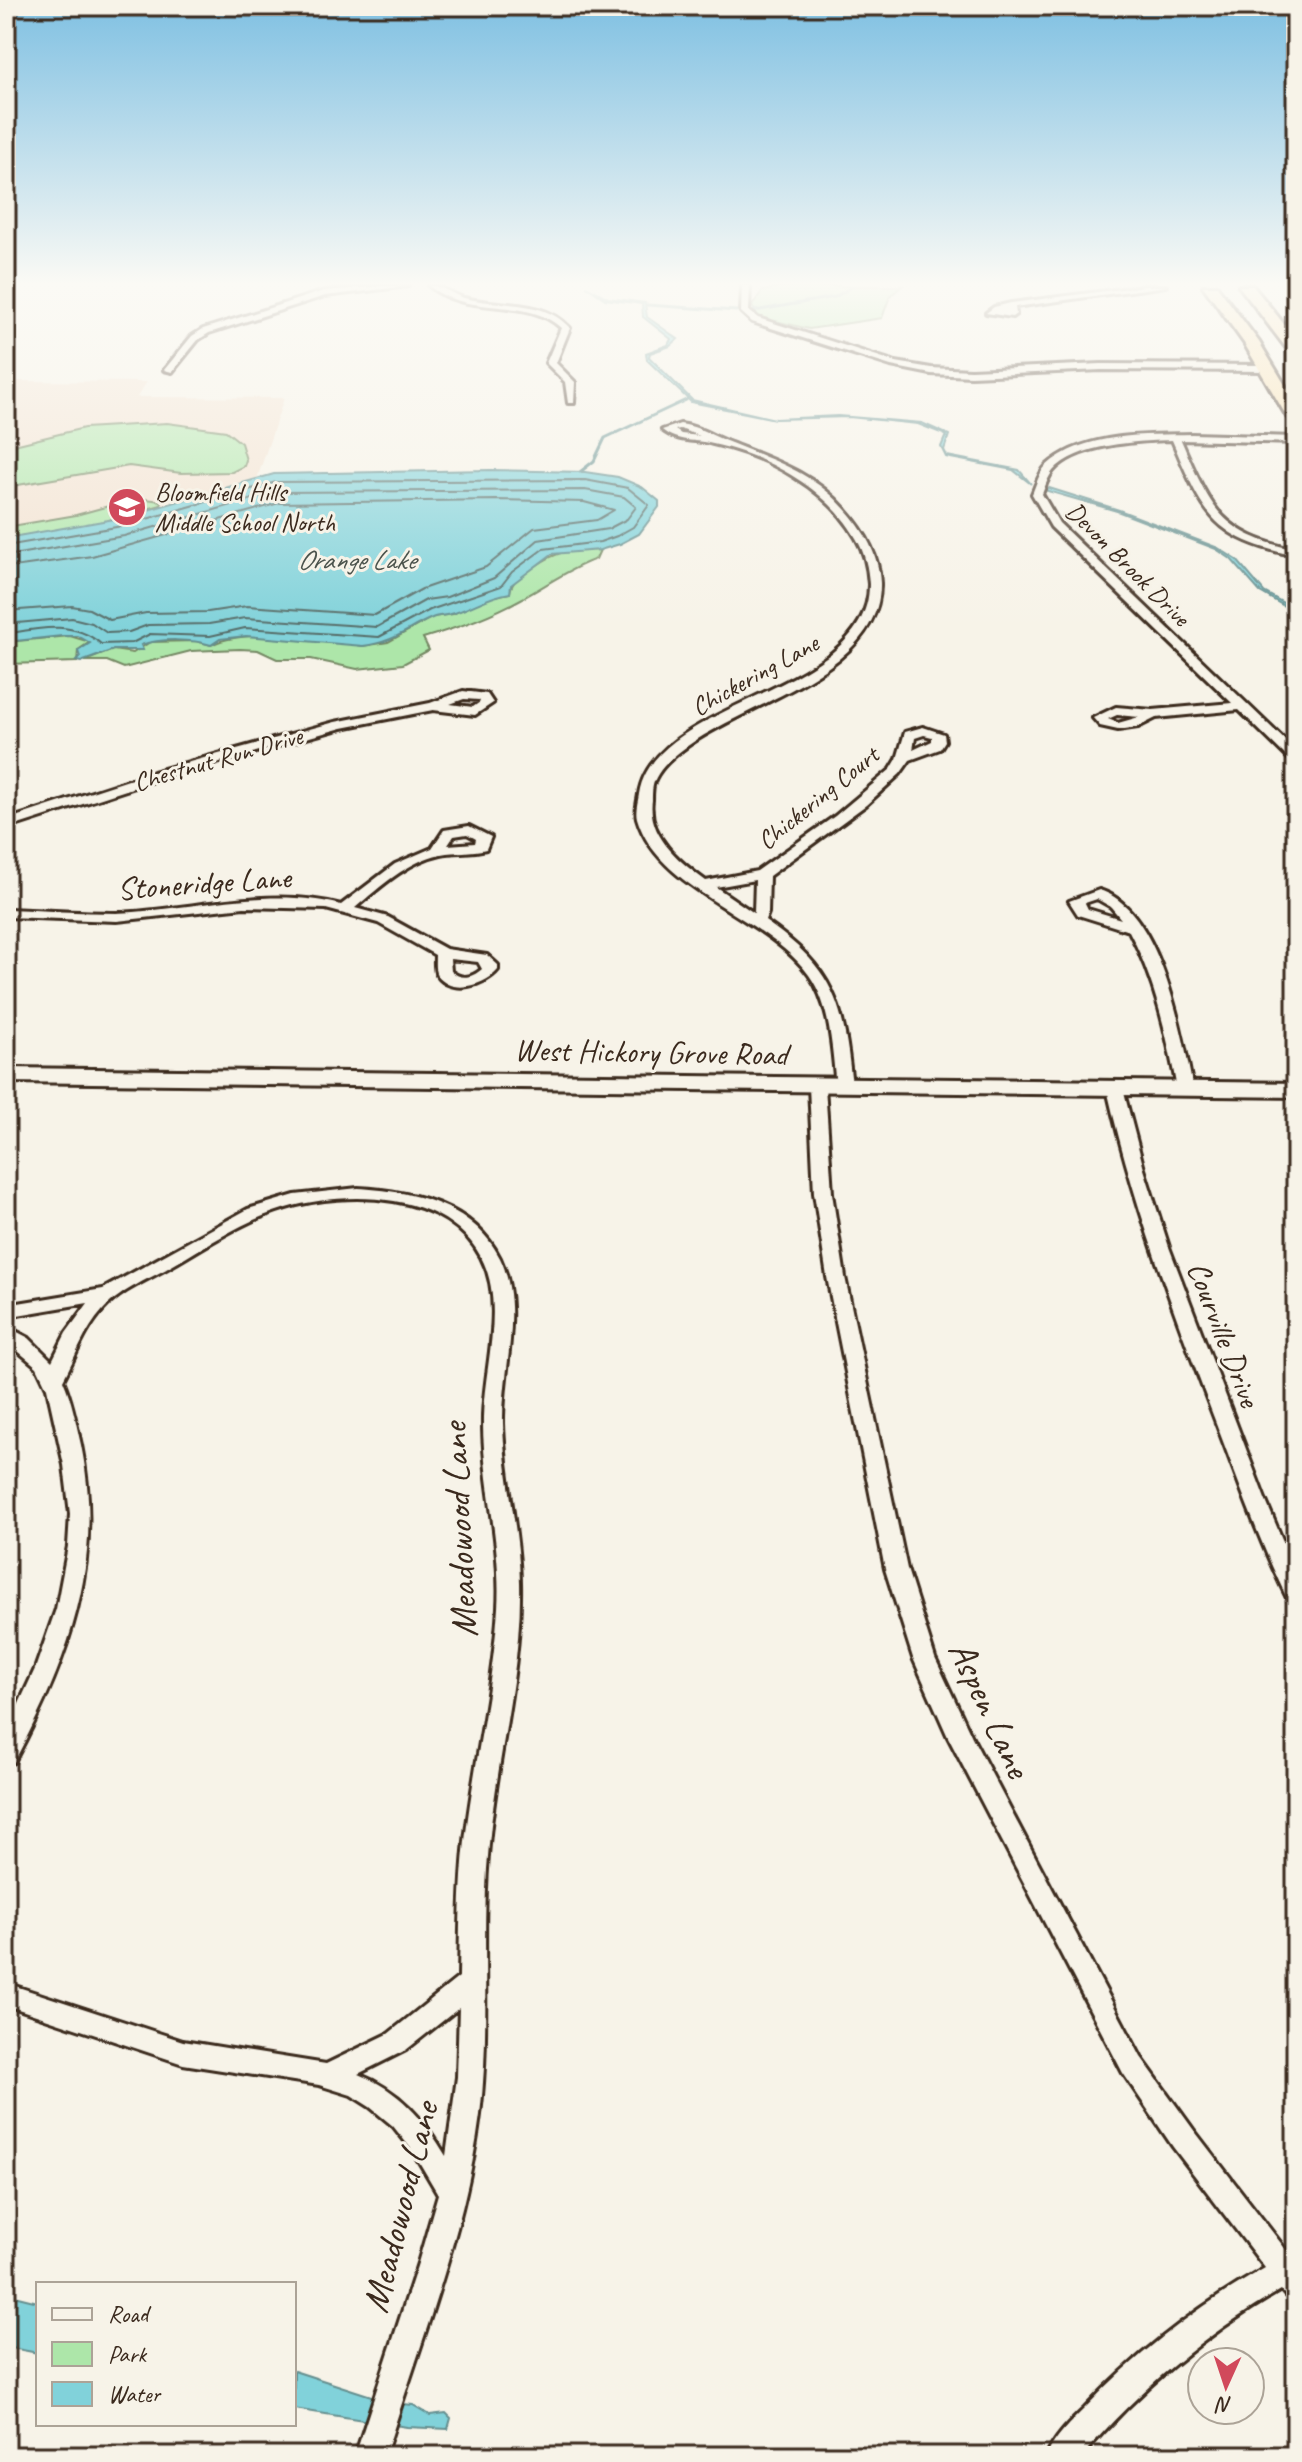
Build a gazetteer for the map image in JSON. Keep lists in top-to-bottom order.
{
  "streets": {
    "street": [
      "Devon Brook Drive",
      "Chickering Lane",
      "Chestnut Run Drive",
      "Chickering Court",
      "Stoneridge Lane",
      "West Hickory Grove Road",
      "Courville Drive",
      "Meadowood Lane",
      "Aspen Lane"
    ]
  },
  "crossings": [
    ["Chickering Lane", "Chickering Court"],
    ["Chickering Lane", "West Hickory Grove Road"],
    ["West Hickory Grove Road", "Courville Drive"],
    ["West Hickory Grove Road", "Aspen Lane"]
  ],
  "water": ["Orange Lake"],
  "places": {
    "school or university": ["Bloomfield Hills Middle School North"]
  },
  "legend": ["Road", "Park", "Water"],
  "north": "bottom"
}
